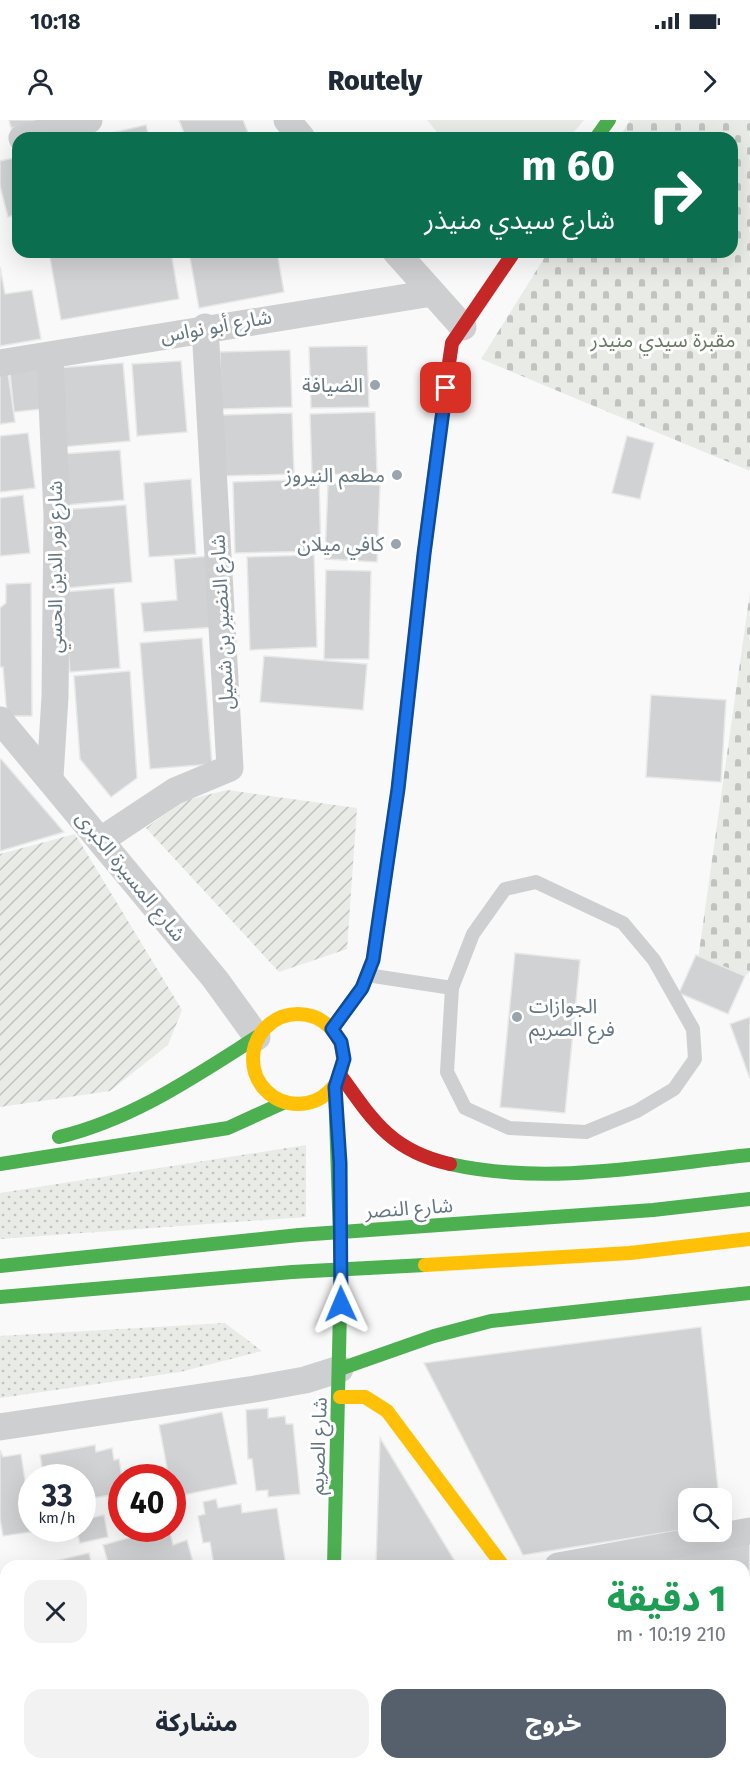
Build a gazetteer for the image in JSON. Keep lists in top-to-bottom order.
{
  "streets": {
    "main road": ["شارع النصر", "شارع الصريم"],
    "street": [
      "شارع أبو نواس",
      "شارع نور الدين الحسي",
      "شارع النضير بن شميل",
      "شارع المسيرة الكبرى"
    ]
  },
  "crossings": [
    ["شارع أبو نواس", "شارع نور الدين الحسي"],
    ["شارع أبو نواس", "شارع النضير بن شميل"],
    ["شارع نور الدين الحسي", "شارع المسيرة الكبرى"],
    ["شارع النضير بن شميل", "شارع المسيرة الكبرى"],
    ["شارع المسيرة الكبرى", "شارع الصريم"]
  ],
  "parks": ["مقبرة سيدي منيدر"],
  "places": [
    "الضيافة",
    "مطعم النيروز",
    "كافي ميلان",
    "الجوازات فرع الصريم"
  ],
  "page": {
    "status": "10:18",
    "header": "Routely",
    "turn": ["60 m", "شارع سيدي منيذر"],
    "speed": "33 km/h",
    "limit": "40",
    "heading": ["1 دقيقة", "210 m · 10:19"],
    "buttons": ["خروج", "مشاركة"]
  }
}
